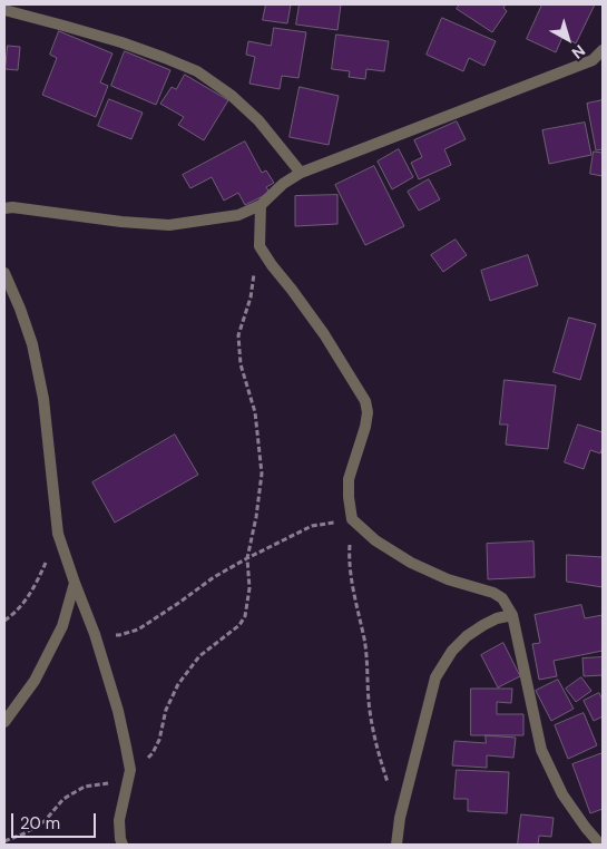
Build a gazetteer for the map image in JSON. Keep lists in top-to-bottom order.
{
  "scale_bar": "20 m",
  "north": "bottom right"
}
